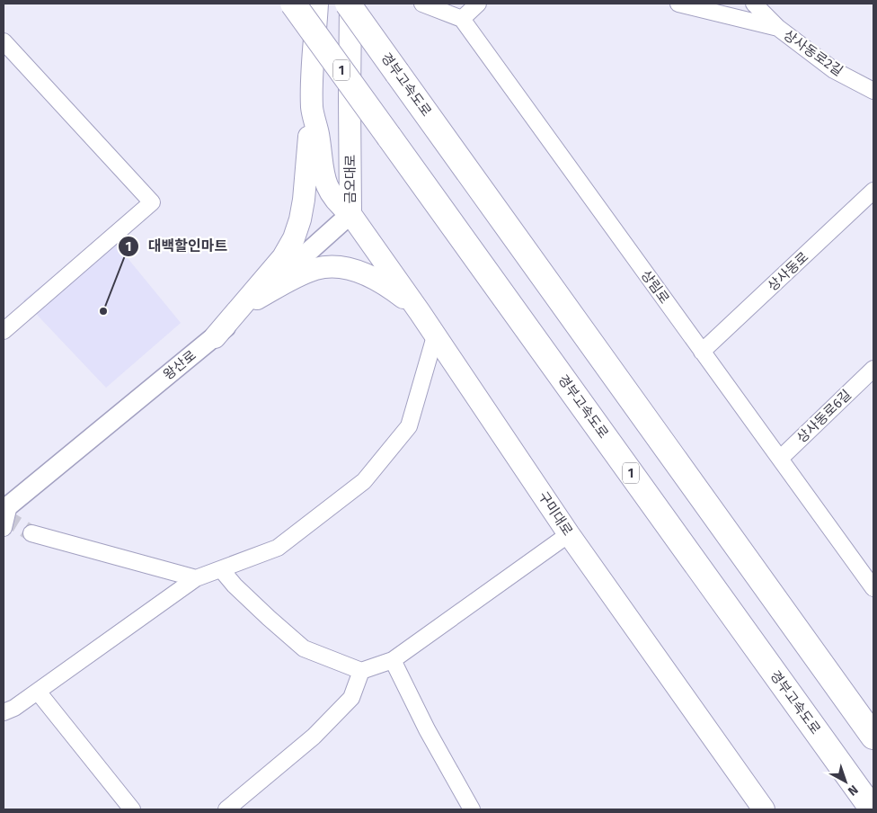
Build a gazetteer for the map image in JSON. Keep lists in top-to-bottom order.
{
  "streets": {
    "highway": ["1", "경부고속도로"],
    "main road": ["금오대로", "구미대로"],
    "street": [
      "상사동로2길",
      "상사동로",
      "상림로",
      "왕산로",
      "상사동로6길"
    ]
  },
  "crossings": [
    ["금오대로", "왕산로"],
    ["금오대로", "구미대로"],
    ["상사동로", "상림로"],
    ["상림로", "상사동로6길"],
    ["왕산로", "구미대로"]
  ],
  "places": ["대백할인마트"],
  "north": "bottom right"
}
